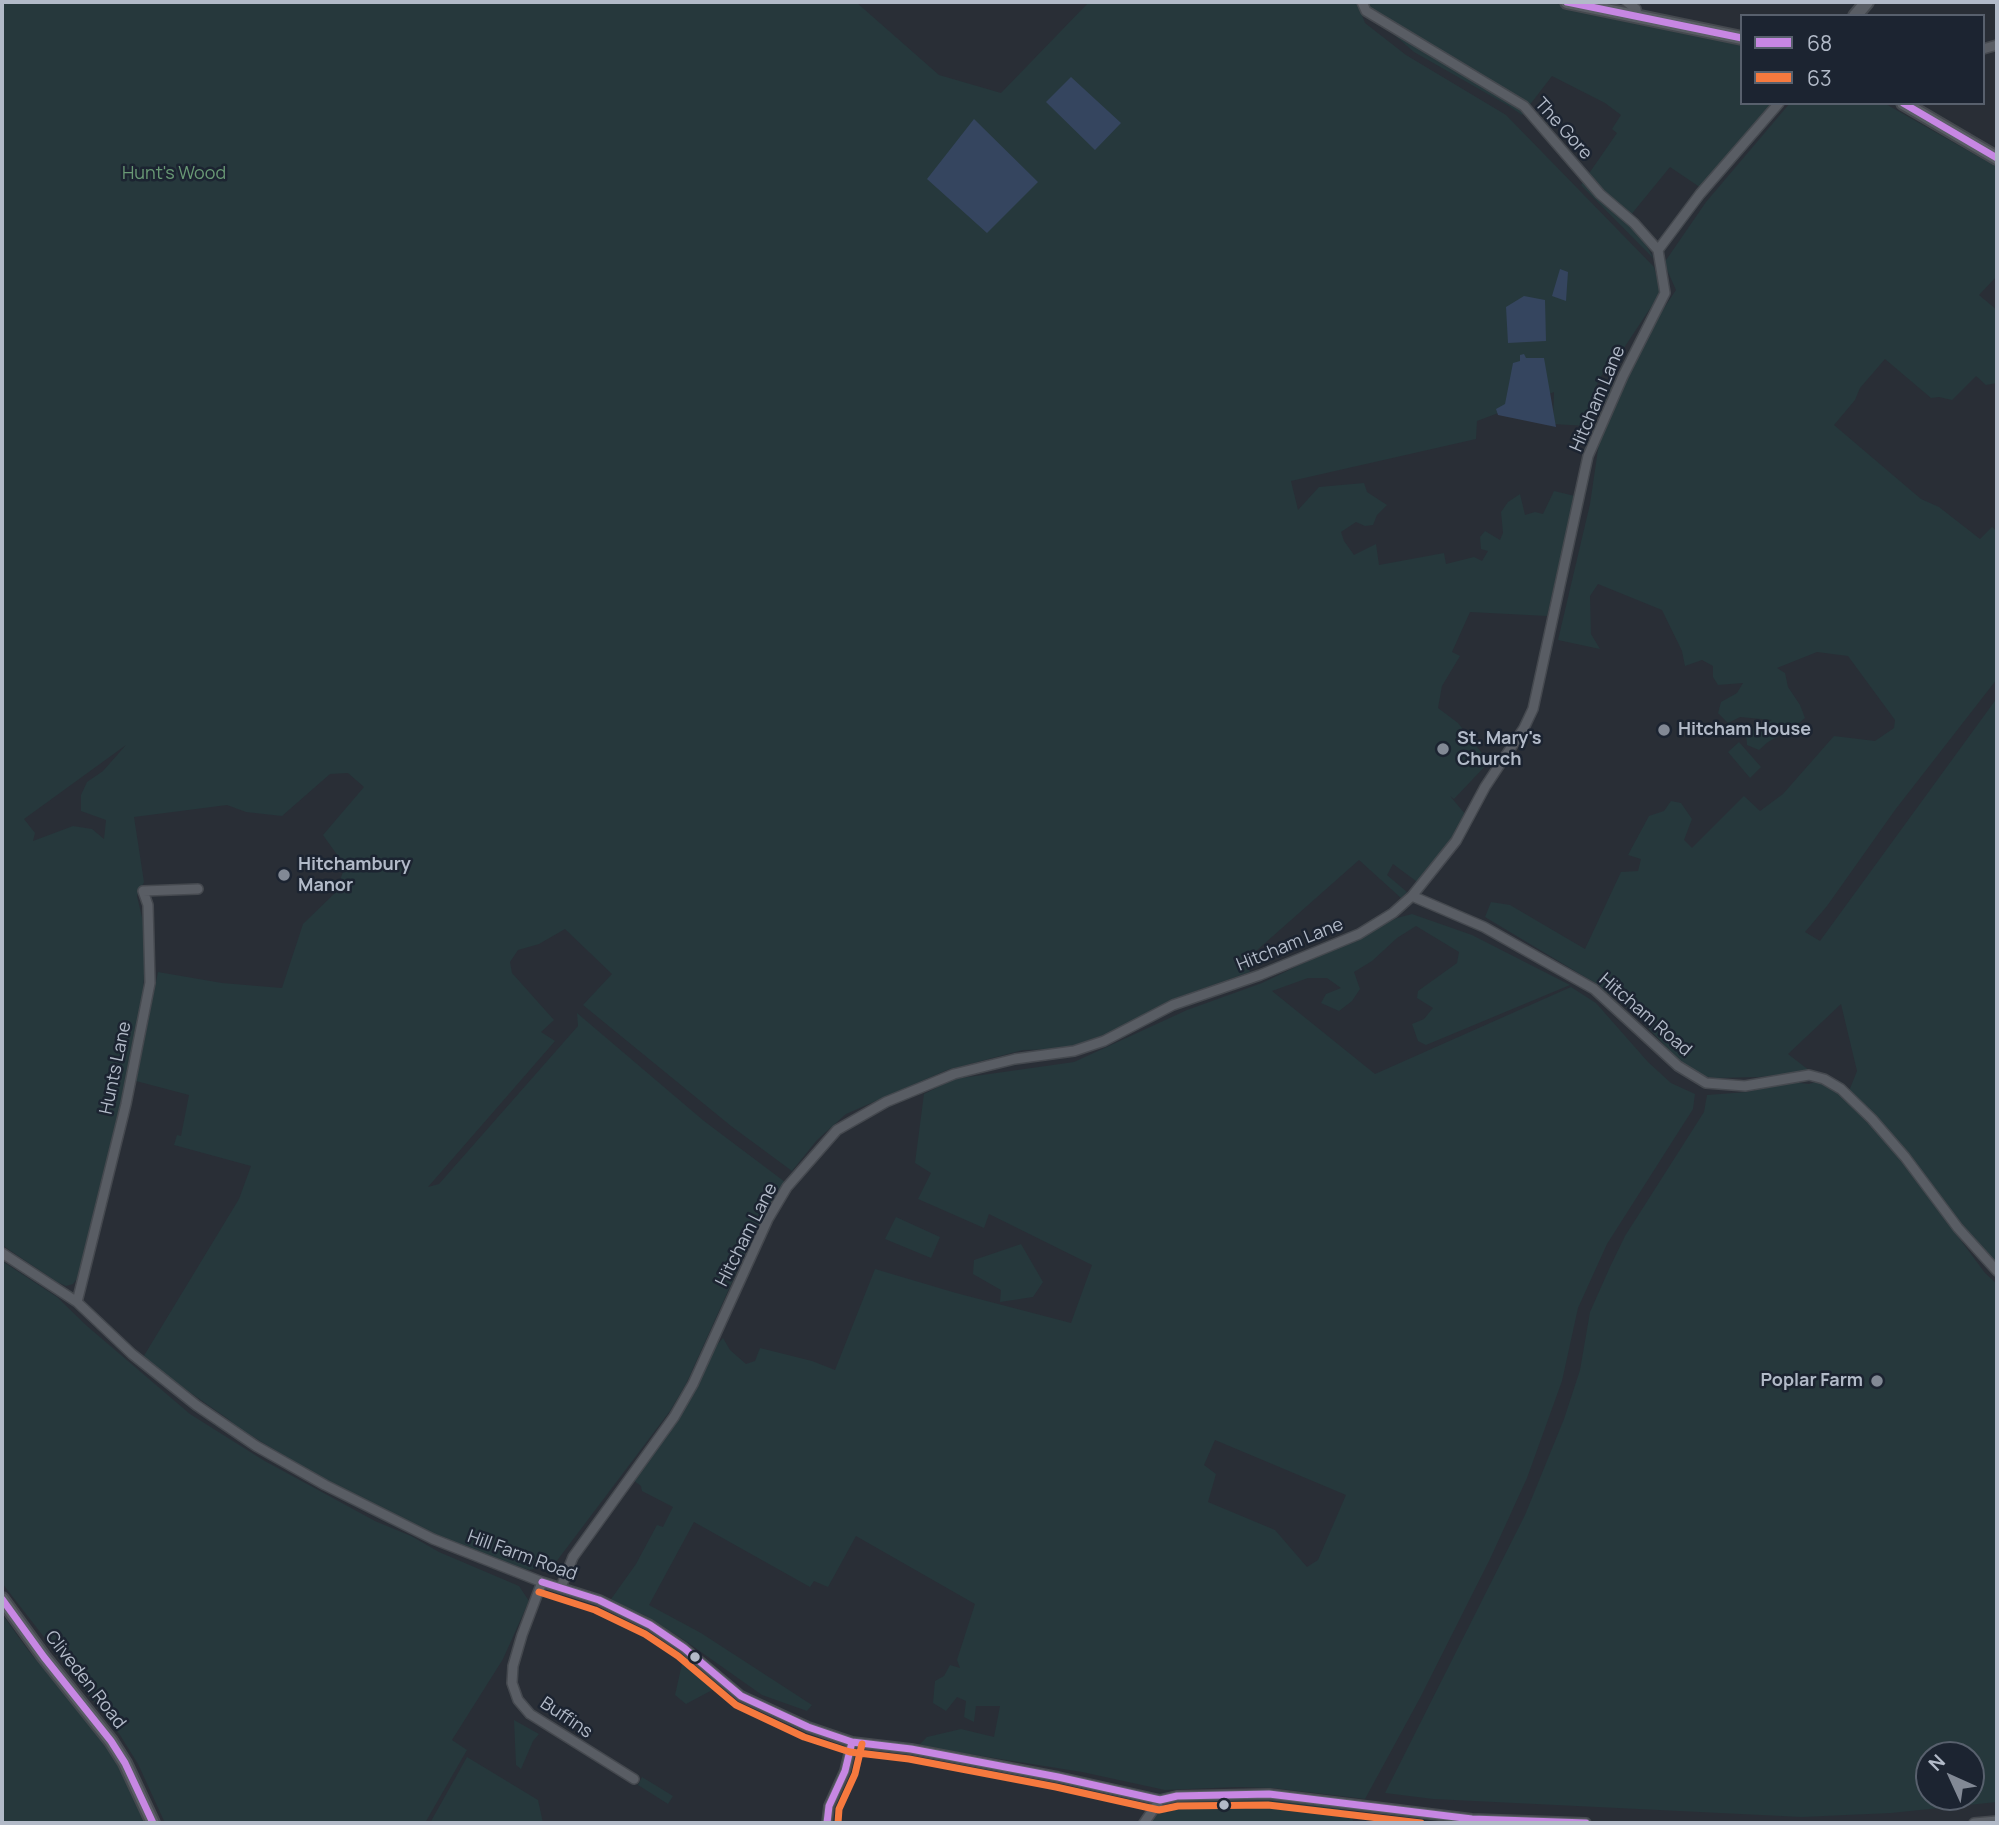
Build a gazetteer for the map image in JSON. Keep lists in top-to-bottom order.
{
  "streets": {
    "street": [
      "The Gore",
      "Hitcham Lane",
      "Hitcham Road",
      "Hunts Lane",
      "Hill Farm Road",
      "Cliveden Road",
      "Buffins"
    ]
  },
  "crossings": [
    ["The Gore", "Hitcham Lane"],
    ["Hitcham Lane", "Hitcham Road"],
    ["Hitcham Lane", "Hill Farm Road"],
    ["Hunts Lane", "Hill Farm Road"],
    ["Hill Farm Road", "Buffins"]
  ],
  "parks": ["Hunt's Wood"],
  "places": [
    "Hitcham House",
    "St. Mary's Church",
    "Hitchambury Manor",
    "Poplar Farm"
  ],
  "lines": ["transit line 68", "transit line 63"],
  "legend": ["68", "63"],
  "north": "top left"
}
